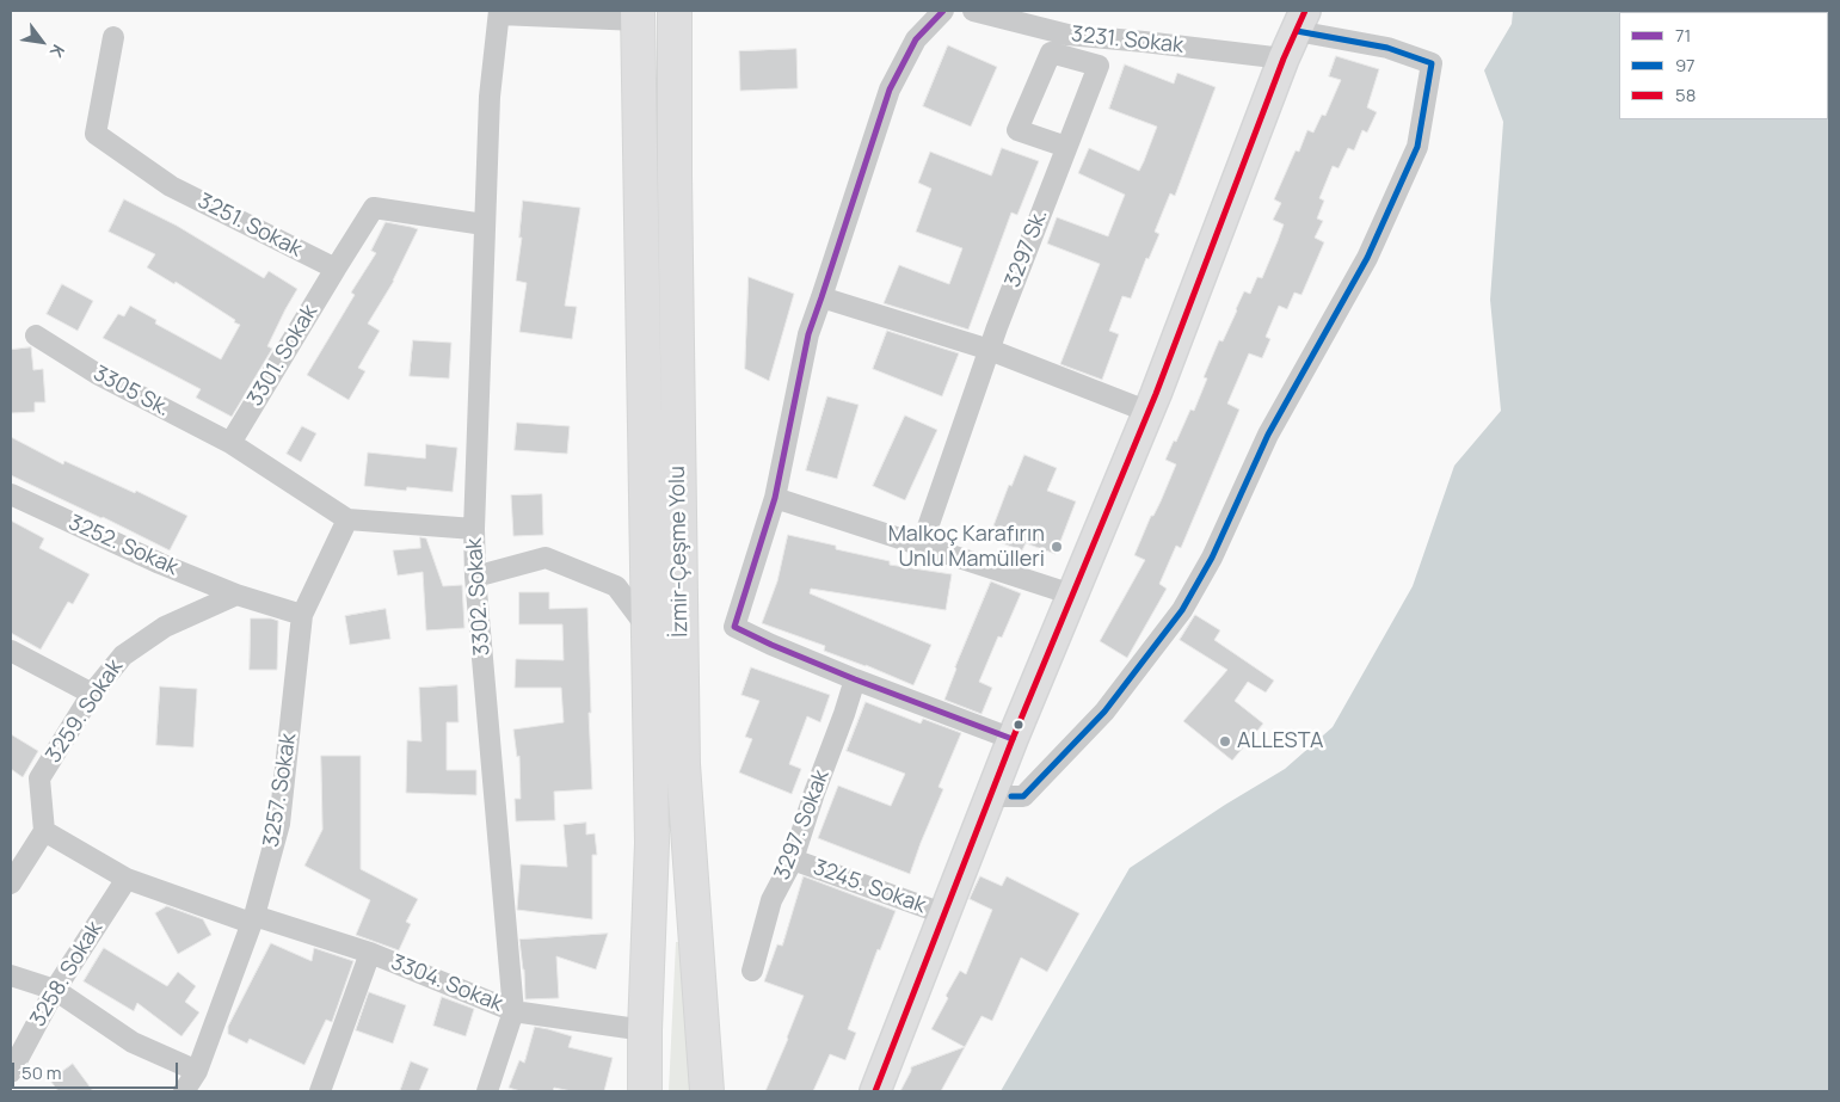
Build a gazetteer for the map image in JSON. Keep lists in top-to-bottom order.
{
  "streets": {
    "highway": ["İzmir-Çeşme Yolu"],
    "street": [
      "3231. Sokak",
      "3251. Sokak",
      "3297 Sk.",
      "3301. Sokak",
      "3305 Sk.",
      "3252. Sokak",
      "3302. Sokak",
      "3259. Sokak",
      "3257. Sokak",
      "3297. Sokak",
      "3245. Sokak",
      "3258. Sokak",
      "3304. Sokak"
    ]
  },
  "crossings": [
    ["3251. Sokak", "3301. Sokak"],
    ["3301. Sokak", "3305 Sk."],
    ["3305 Sk.", "3257. Sokak"],
    ["3252. Sokak", "3259. Sokak"],
    ["İzmir-Çeşme Yolu", "3304. Sokak"],
    ["3302. Sokak", "3304. Sokak"],
    ["3259. Sokak", "3304. Sokak"],
    ["3257. Sokak", "3304. Sokak"],
    ["3297. Sokak", "3245. Sokak"],
    ["3258. Sokak", "3304. Sokak"]
  ],
  "places": ["Malkoç Karafırın Unlu Mamülleri", "ALLESTA"],
  "lines": ["transit line 71", "transit line 58", "transit line 97"],
  "legend": ["71", "97", "58"],
  "scale_bar": "50 m",
  "north": "bottom right"
}
